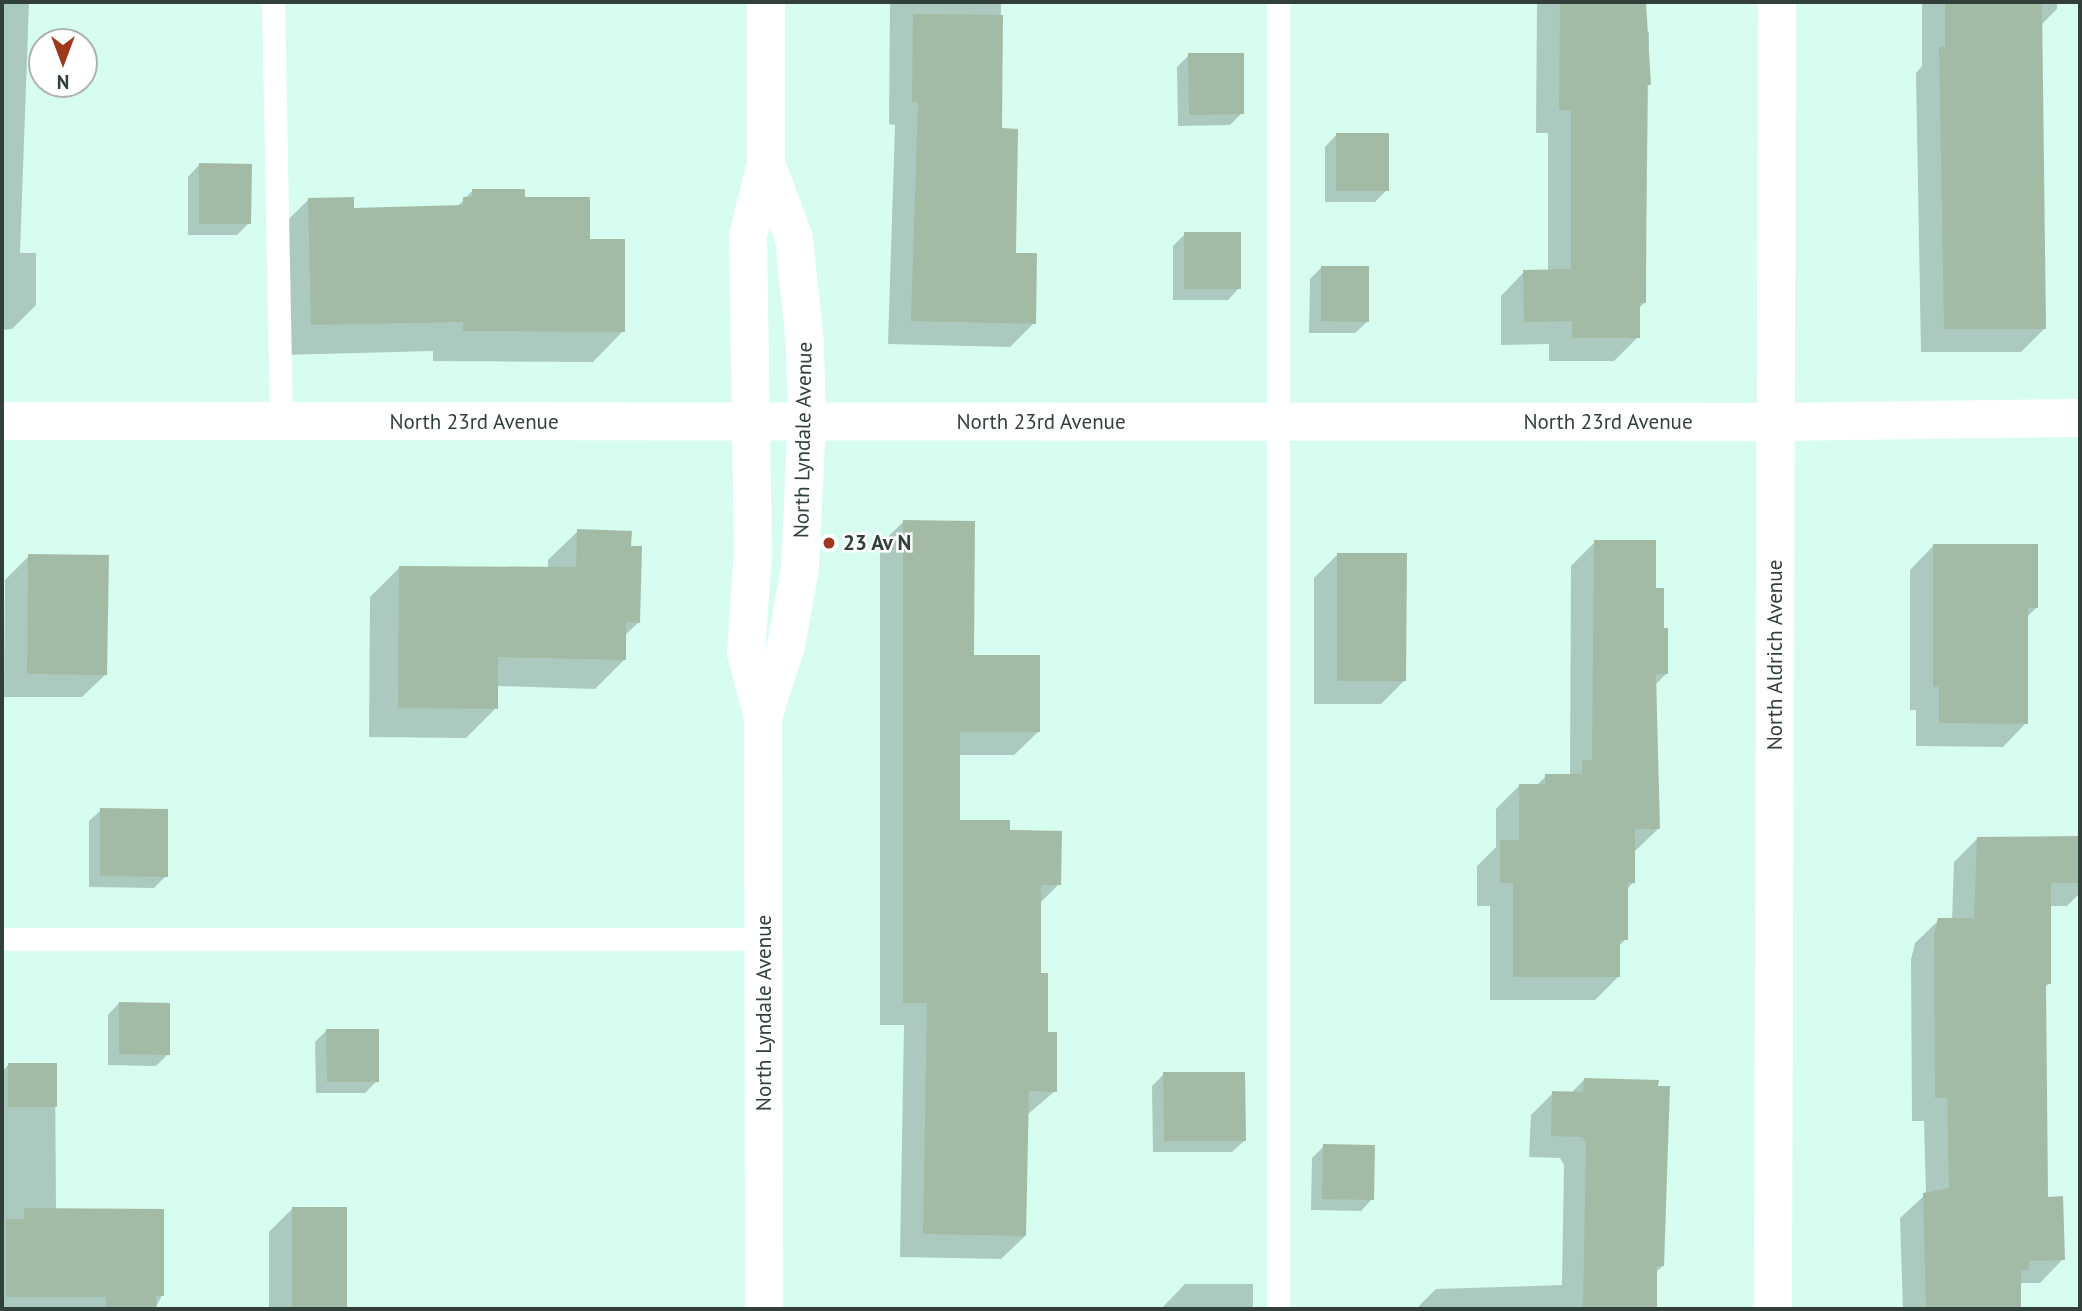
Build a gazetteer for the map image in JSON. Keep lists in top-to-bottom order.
{
  "streets": {
    "street": ["North 23rd Avenue", "North Lyndale Avenue", "North Aldrich Avenue"]
  },
  "crossings": [
    ["North 23rd Avenue", "North Lyndale Avenue"],
    ["North 23rd Avenue", "North Aldrich Avenue"]
  ],
  "places": ["23 Av N"],
  "north": "bottom"
}
